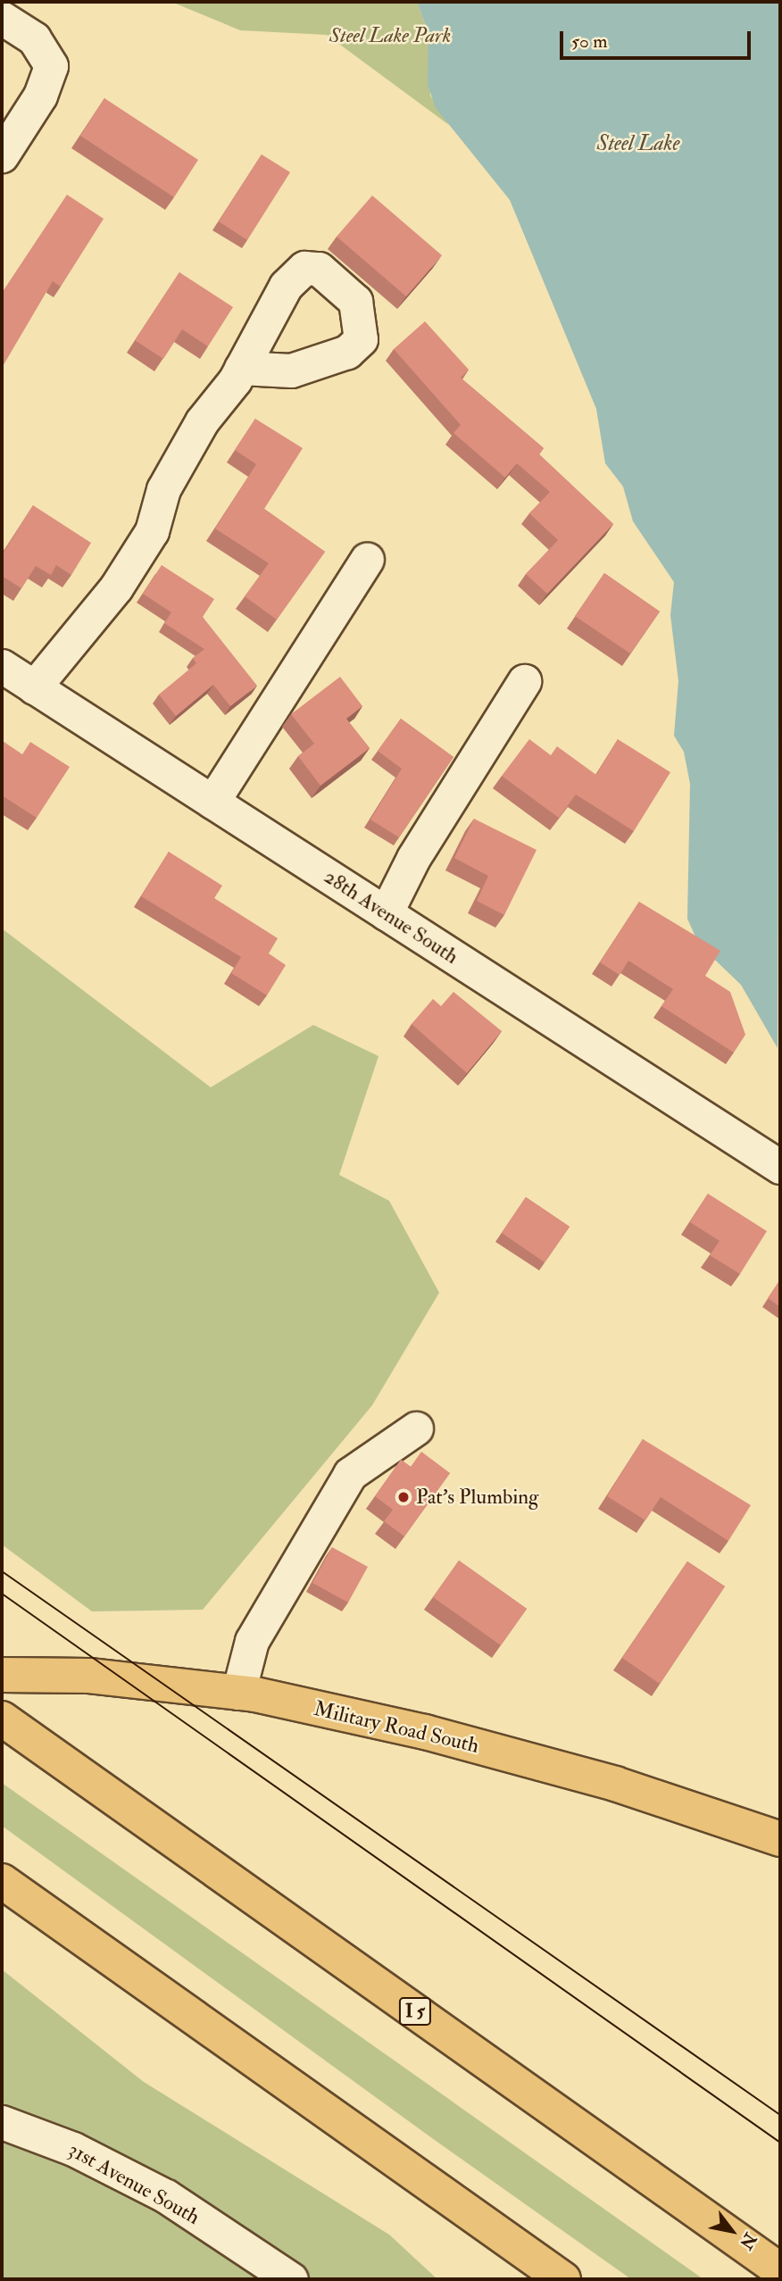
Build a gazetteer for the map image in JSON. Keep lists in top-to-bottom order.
{
  "streets": {
    "main road": ["Military Road South", "I 5"],
    "street": ["28th Avenue South", "31st Avenue South"]
  },
  "water": ["Steel Lake"],
  "parks": ["Steel Lake Park"],
  "places": ["Pat's Plumbing"],
  "scale_bar": "50 m",
  "north": "bottom right"
}
